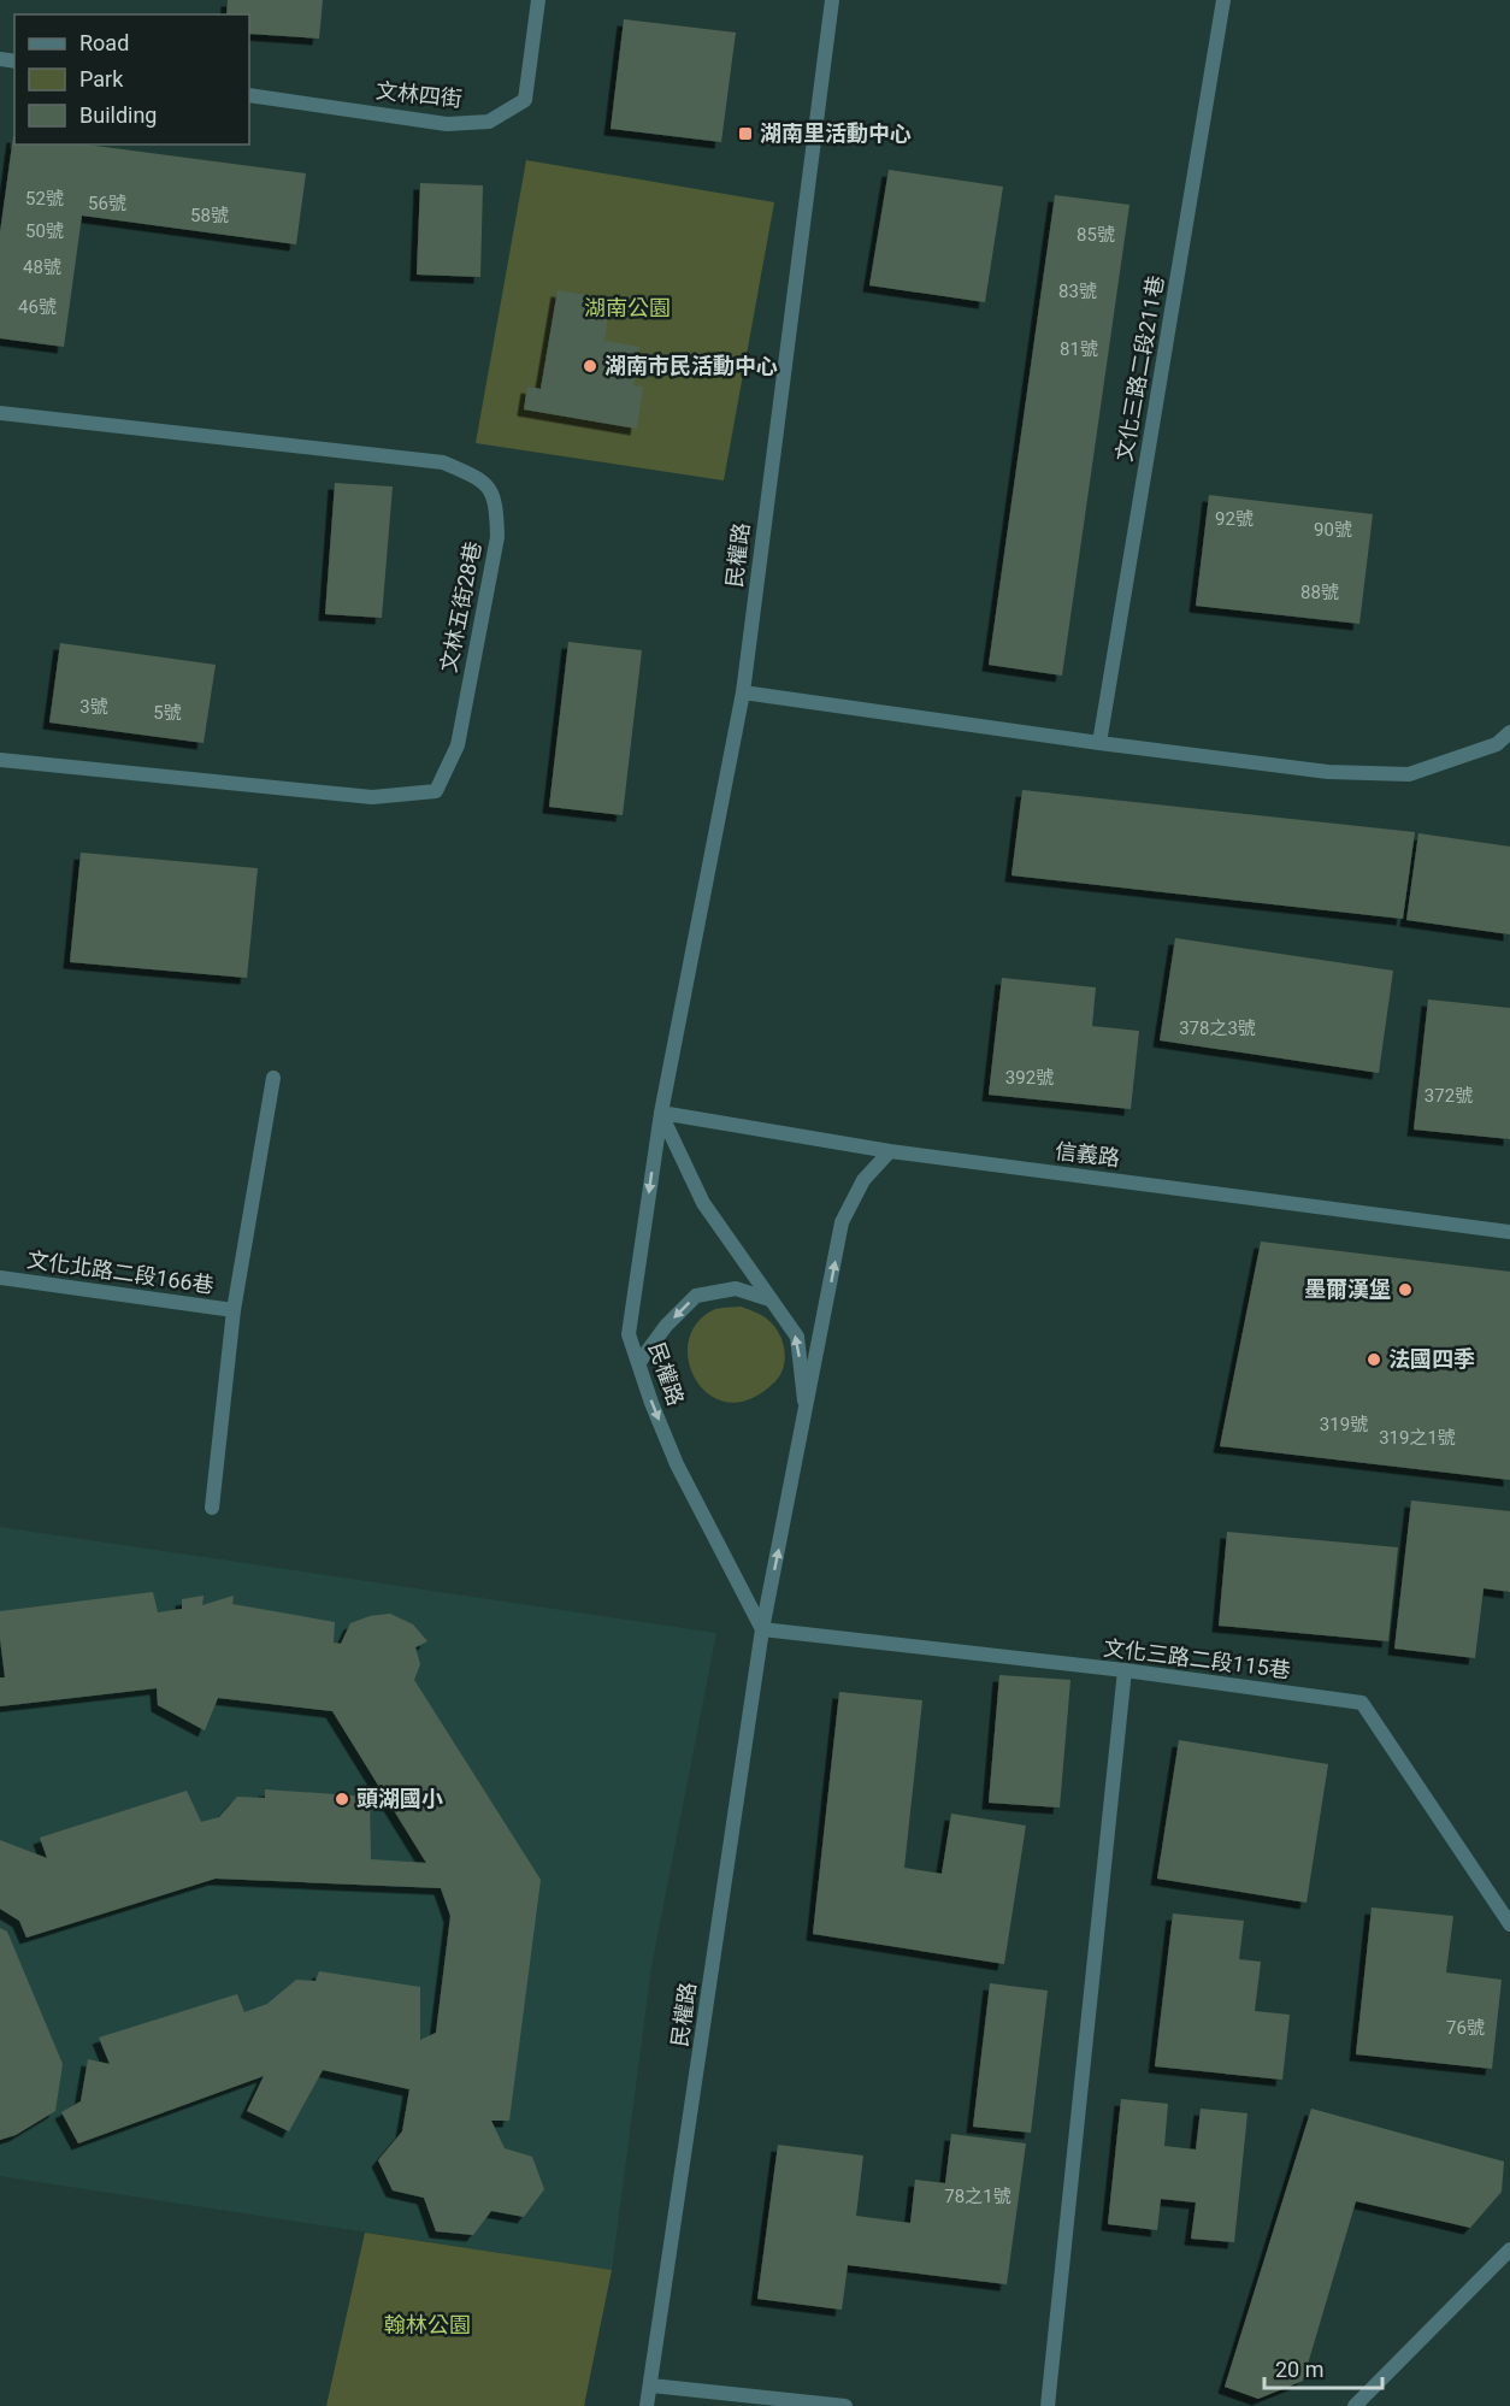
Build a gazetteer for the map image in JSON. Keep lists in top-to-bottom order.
{
  "streets": {
    "street": [
      "文林四街",
      "文化三路二段211巷",
      "民權路",
      "文林五街28巷",
      "信義路",
      "文化北路二段166巷",
      "文化三路二段115巷"
    ]
  },
  "crossings": [
    ["民權路", "信義路"],
    ["民權路", "文化三路二段115巷"]
  ],
  "parks": ["湖南公園", "翰林公園"],
  "places": {
    "transit": ["湖南里活動中心"],
    "other": [
      "湖南市民活動中心",
      "墨爾漢堡",
      "法國四季",
      "頭湖國小"
    ]
  },
  "house_numbers": [
    "52號",
    "56號",
    "58號",
    "50號",
    "85號",
    "48號",
    "83號",
    "46號",
    "81號",
    "92號",
    "90號",
    "88號",
    "3號",
    "5號",
    "378之3號",
    "392號",
    "372號",
    "319號",
    "319之1號",
    "76號",
    "78之1號"
  ],
  "legend": ["Road", "Park", "Building"],
  "scale_bar": "20 m"
}
